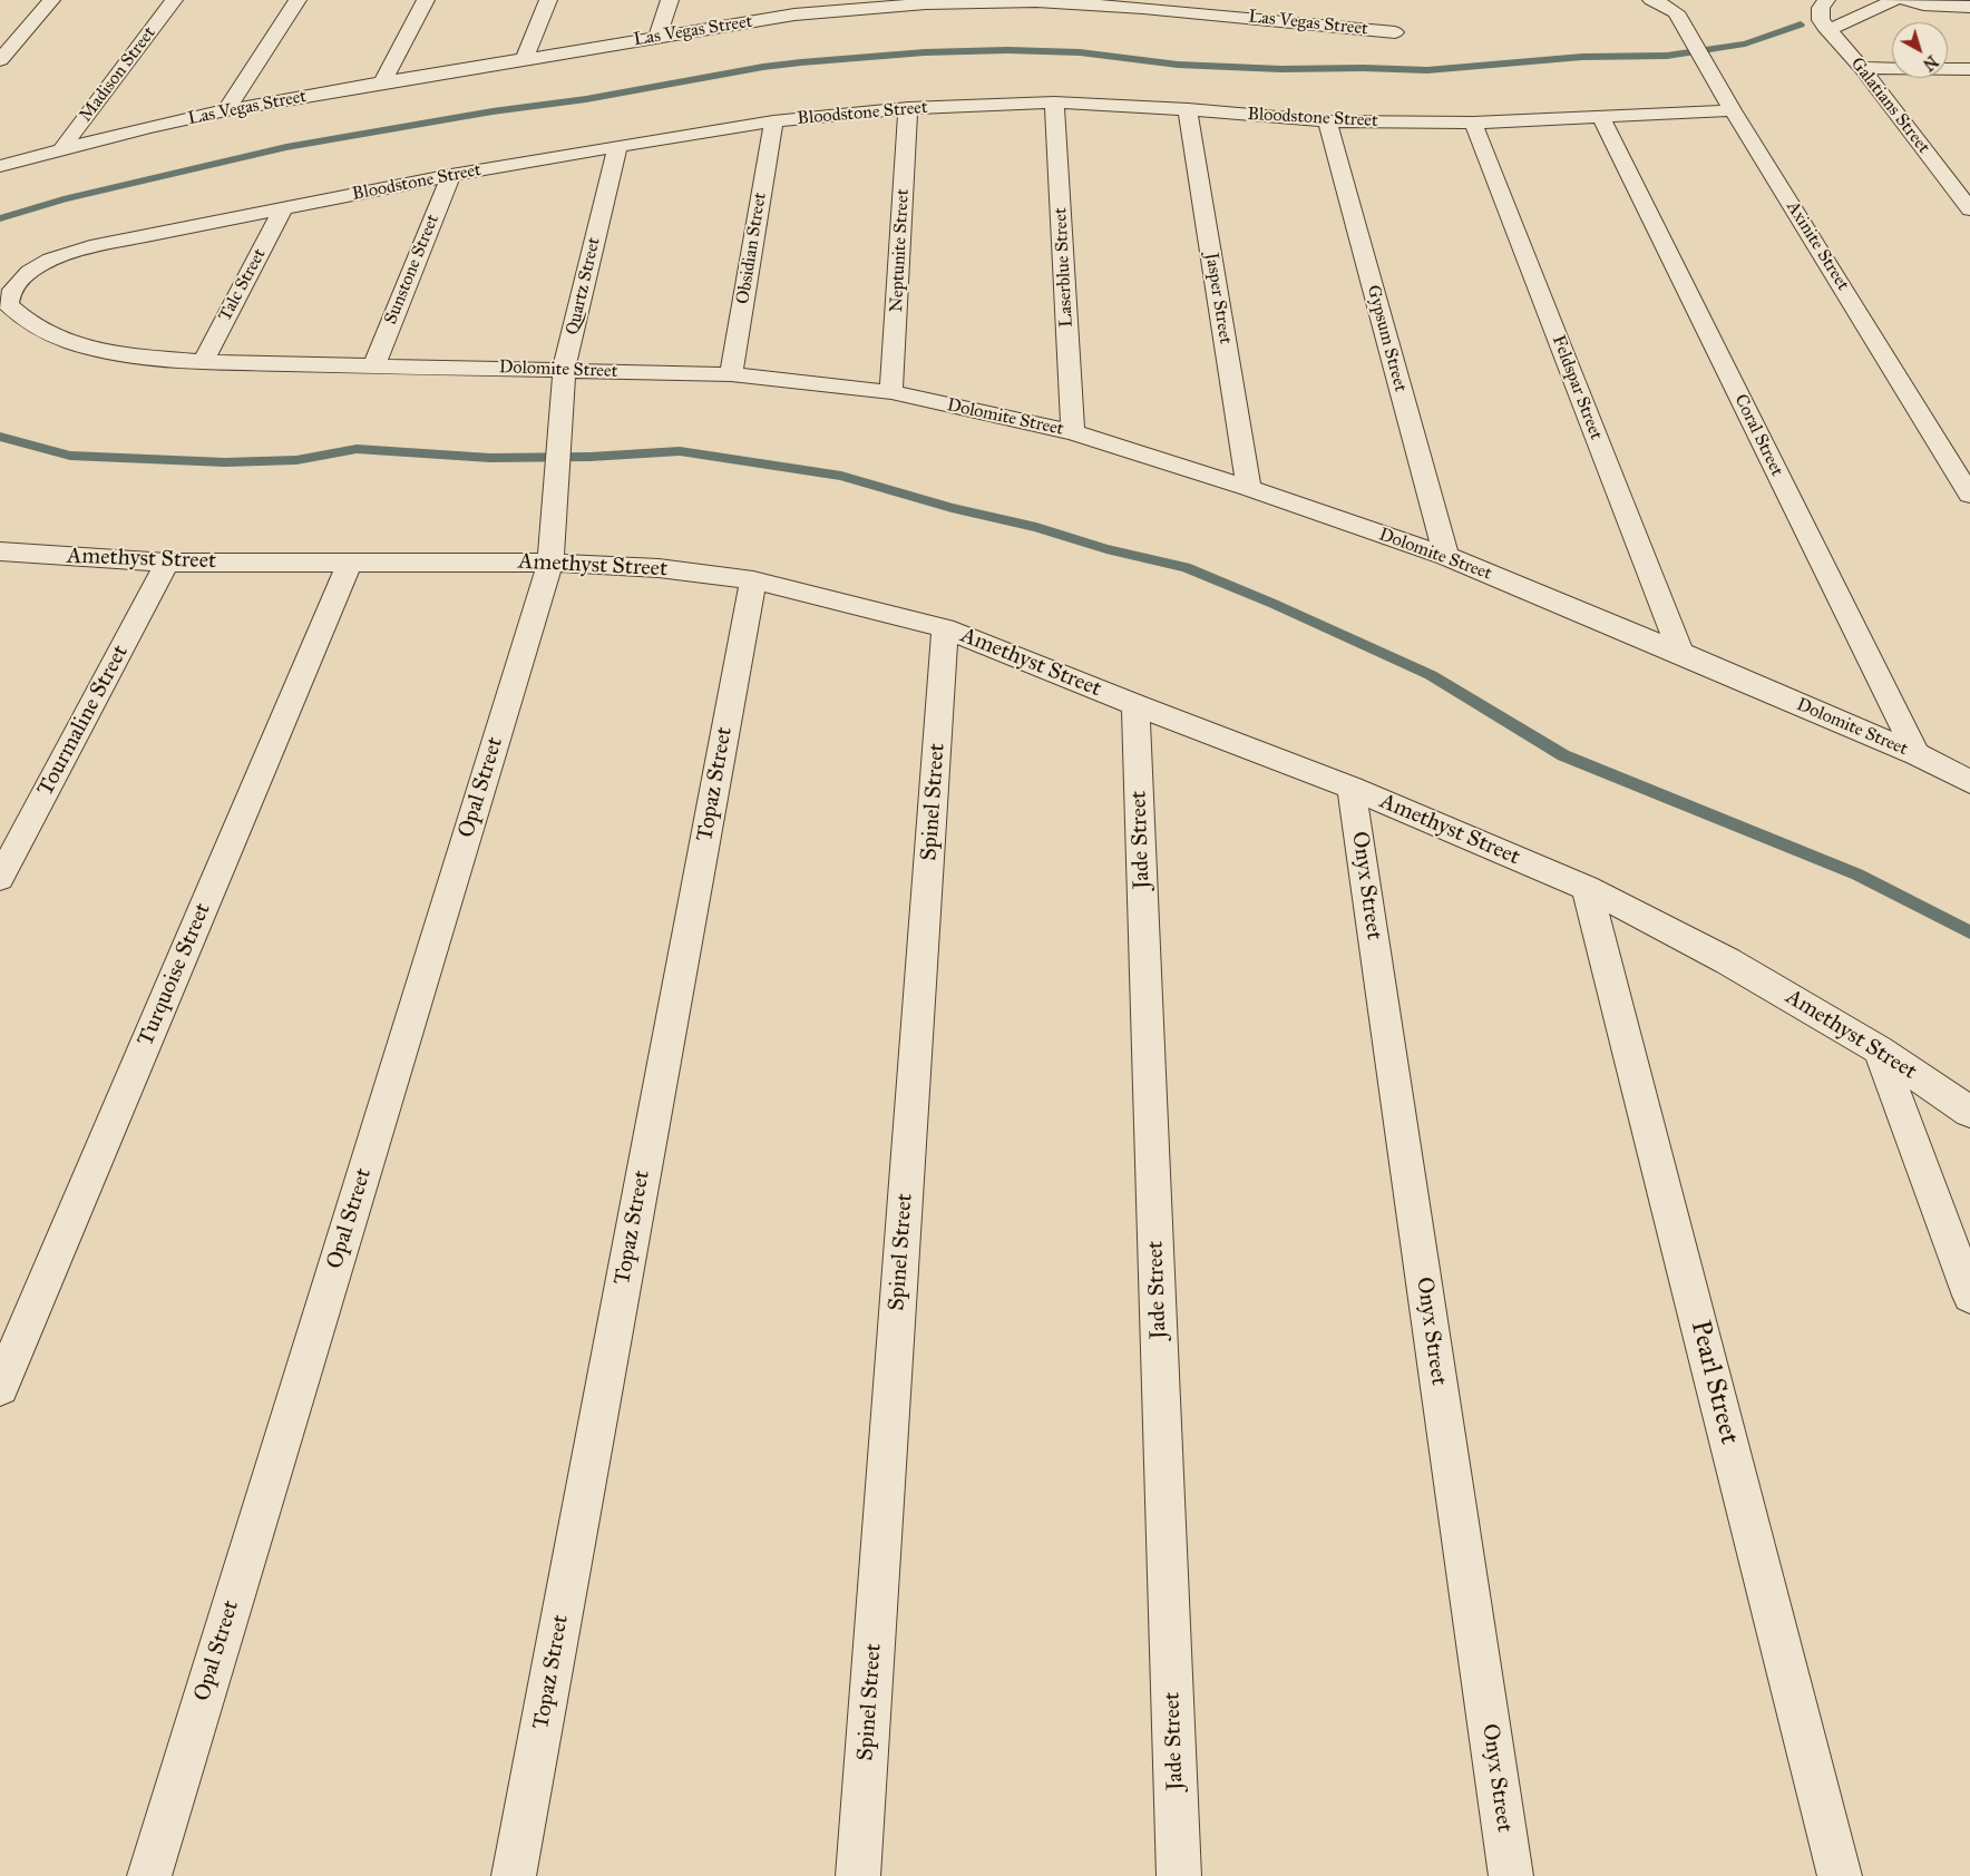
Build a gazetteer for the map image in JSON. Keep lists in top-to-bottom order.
{
  "streets": {
    "street": [
      "Las Vegas Street",
      "Madison Street",
      "Galatians Street",
      "Bloodstone Street",
      "Axinite Street",
      "Obsidian Street",
      "Neptunite Street",
      "Laserblue Street",
      "Sunstone Street",
      "Talc Street",
      "Quartz Street",
      "Jasper Street",
      "Gypsum Street",
      "Dolomite Street",
      "Feldspar Street",
      "Coral Street",
      "Amethyst Street",
      "Tourmaline Street",
      "Topaz Street",
      "Opal Street",
      "Spinel Street",
      "Jade Street",
      "Onyx Street",
      "Turquoise Street",
      "Pearl Street"
    ]
  },
  "crossings": [
    ["Las Vegas Street", "Madison Street"],
    ["Bloodstone Street", "Axinite Street"],
    ["Bloodstone Street", "Obsidian Street"],
    ["Bloodstone Street", "Neptunite Street"],
    ["Bloodstone Street", "Laserblue Street"],
    ["Bloodstone Street", "Sunstone Street"],
    ["Bloodstone Street", "Talc Street"],
    ["Bloodstone Street", "Quartz Street"],
    ["Bloodstone Street", "Jasper Street"],
    ["Bloodstone Street", "Gypsum Street"],
    ["Bloodstone Street", "Dolomite Street"],
    ["Bloodstone Street", "Feldspar Street"],
    ["Bloodstone Street", "Coral Street"],
    ["Obsidian Street", "Dolomite Street"],
    ["Neptunite Street", "Dolomite Street"],
    ["Laserblue Street", "Dolomite Street"],
    ["Sunstone Street", "Dolomite Street"],
    ["Talc Street", "Dolomite Street"],
    ["Quartz Street", "Dolomite Street"],
    ["Quartz Street", "Amethyst Street"],
    ["Quartz Street", "Opal Street"],
    ["Jasper Street", "Dolomite Street"],
    ["Gypsum Street", "Dolomite Street"],
    ["Dolomite Street", "Feldspar Street"],
    ["Dolomite Street", "Coral Street"],
    ["Amethyst Street", "Tourmaline Street"],
    ["Amethyst Street", "Topaz Street"],
    ["Amethyst Street", "Opal Street"],
    ["Amethyst Street", "Spinel Street"],
    ["Amethyst Street", "Jade Street"],
    ["Amethyst Street", "Onyx Street"],
    ["Amethyst Street", "Turquoise Street"],
    ["Amethyst Street", "Pearl Street"]
  ],
  "north": "bottom right"
}
